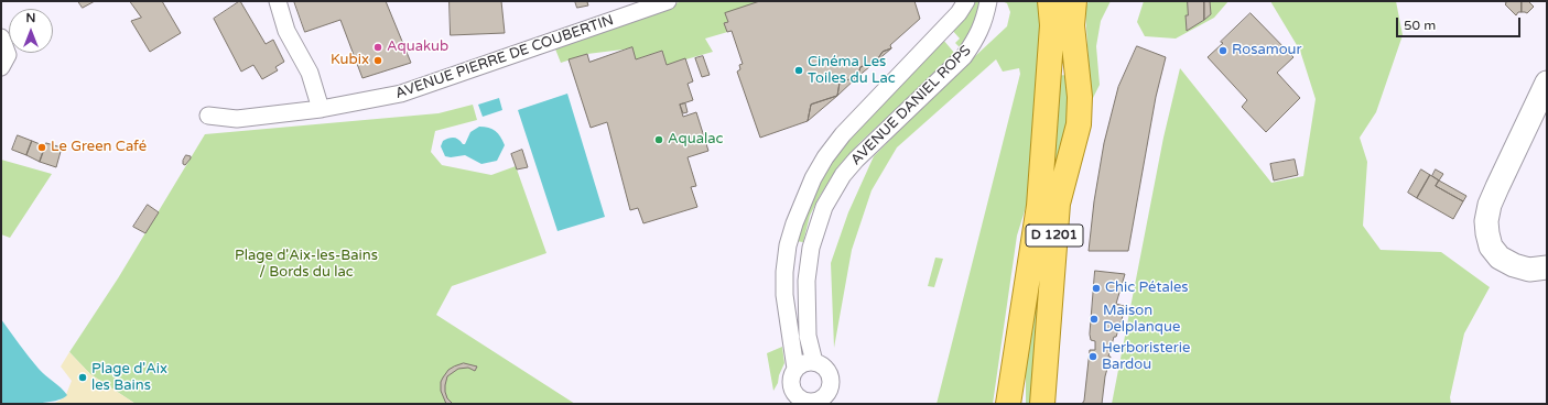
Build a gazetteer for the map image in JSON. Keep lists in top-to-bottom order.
{
  "streets": {
    "main road": ["D 1201"],
    "street": ["AVENUE PIERRE DE COUBERTIN", "AVENUE DANIEL ROPS"]
  },
  "parks": ["Plage d'Aix-les-Bains / Bords du lac"],
  "places": [
    "Aquakub",
    "Rosamour",
    "Kubix",
    "Cinéma Les Toiles du Lac",
    "Aqualac",
    "Le Green Café",
    "Chic Pétales",
    "Maison Delplanque",
    "Herboristerie Bardou",
    "Plage d'Aix les Bains"
  ],
  "scale_bar": "50 m",
  "north": "top"
}
